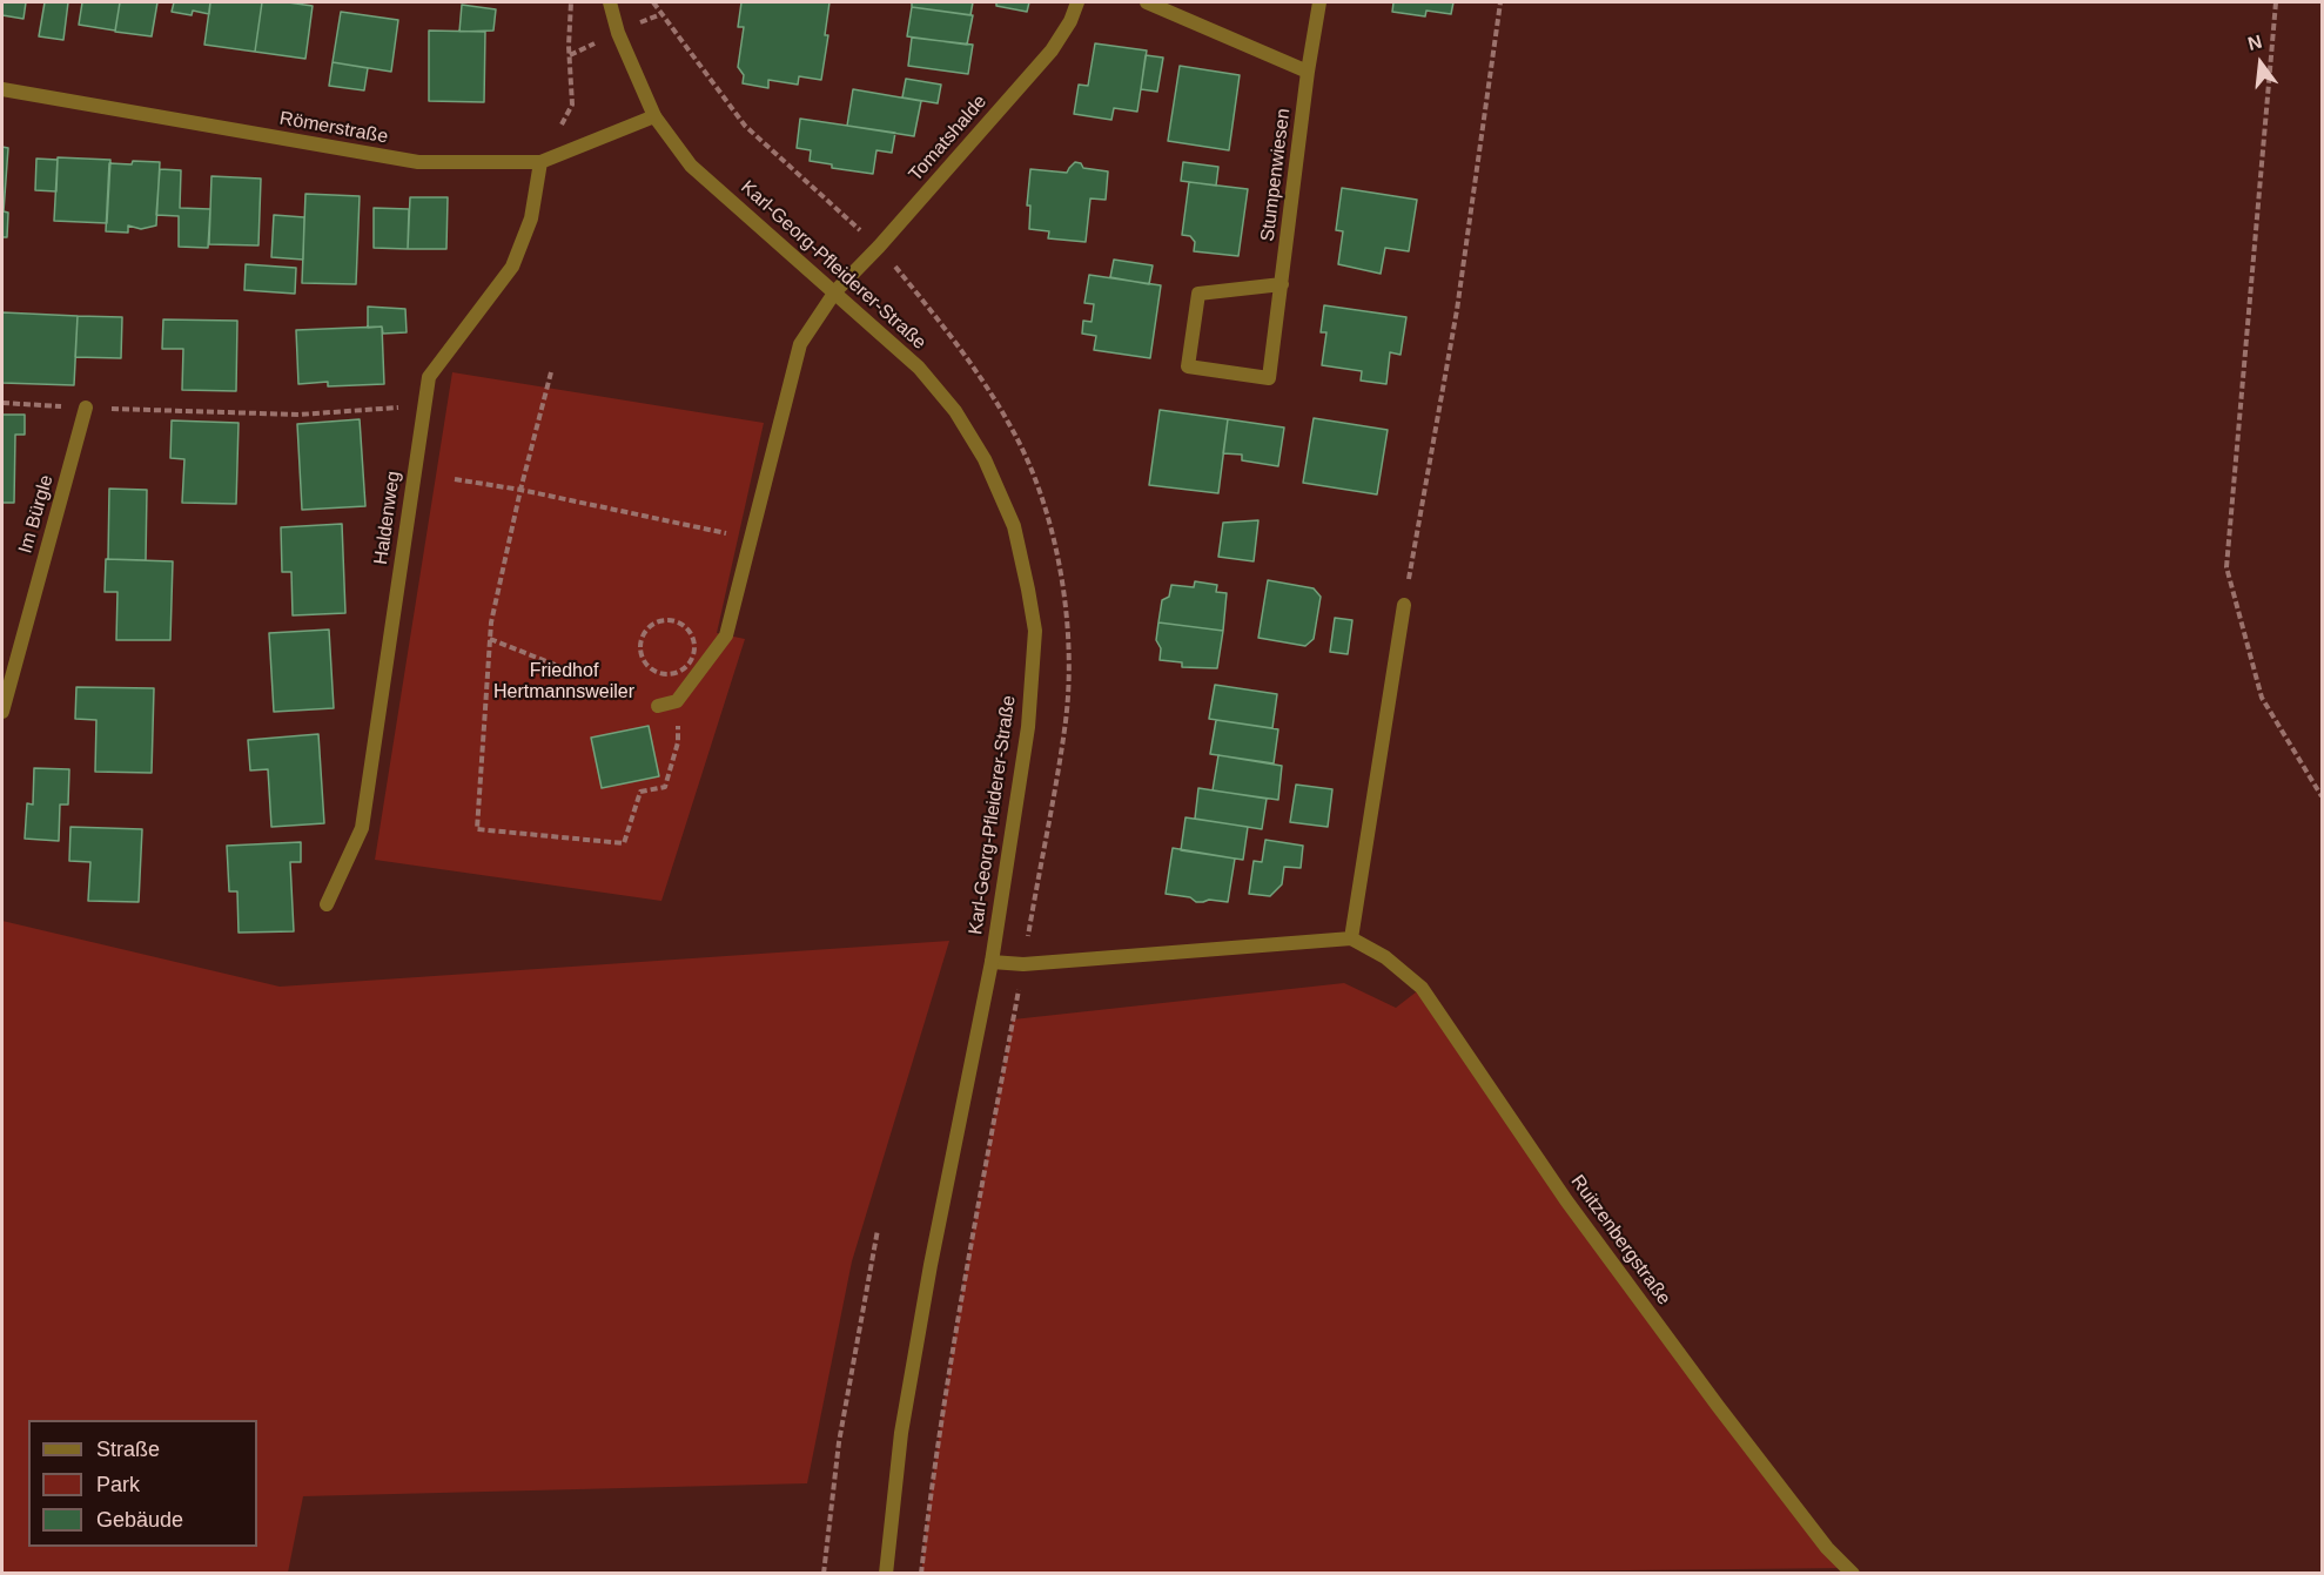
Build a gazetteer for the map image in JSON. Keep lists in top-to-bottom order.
{
  "streets": {
    "street": [
      "Römerstraße",
      "Tomatshalde",
      "Stumpenwiesen",
      "Karl-Georg-Pfleiderer-Straße",
      "Im Bürgle",
      "Haldenweg",
      "Ruitzenbergstraße"
    ]
  },
  "crossings": [
    ["Römerstraße", "Karl-Georg-Pfleiderer-Straße"],
    ["Römerstraße", "Haldenweg"],
    ["Tomatshalde", "Karl-Georg-Pfleiderer-Straße"],
    ["Karl-Georg-Pfleiderer-Straße", "Ruitzenbergstraße"]
  ],
  "parks": ["Friedhof Hertmannsweiler"],
  "legend": ["Straße", "Park", "Gebäude"],
  "north": "top"
}
